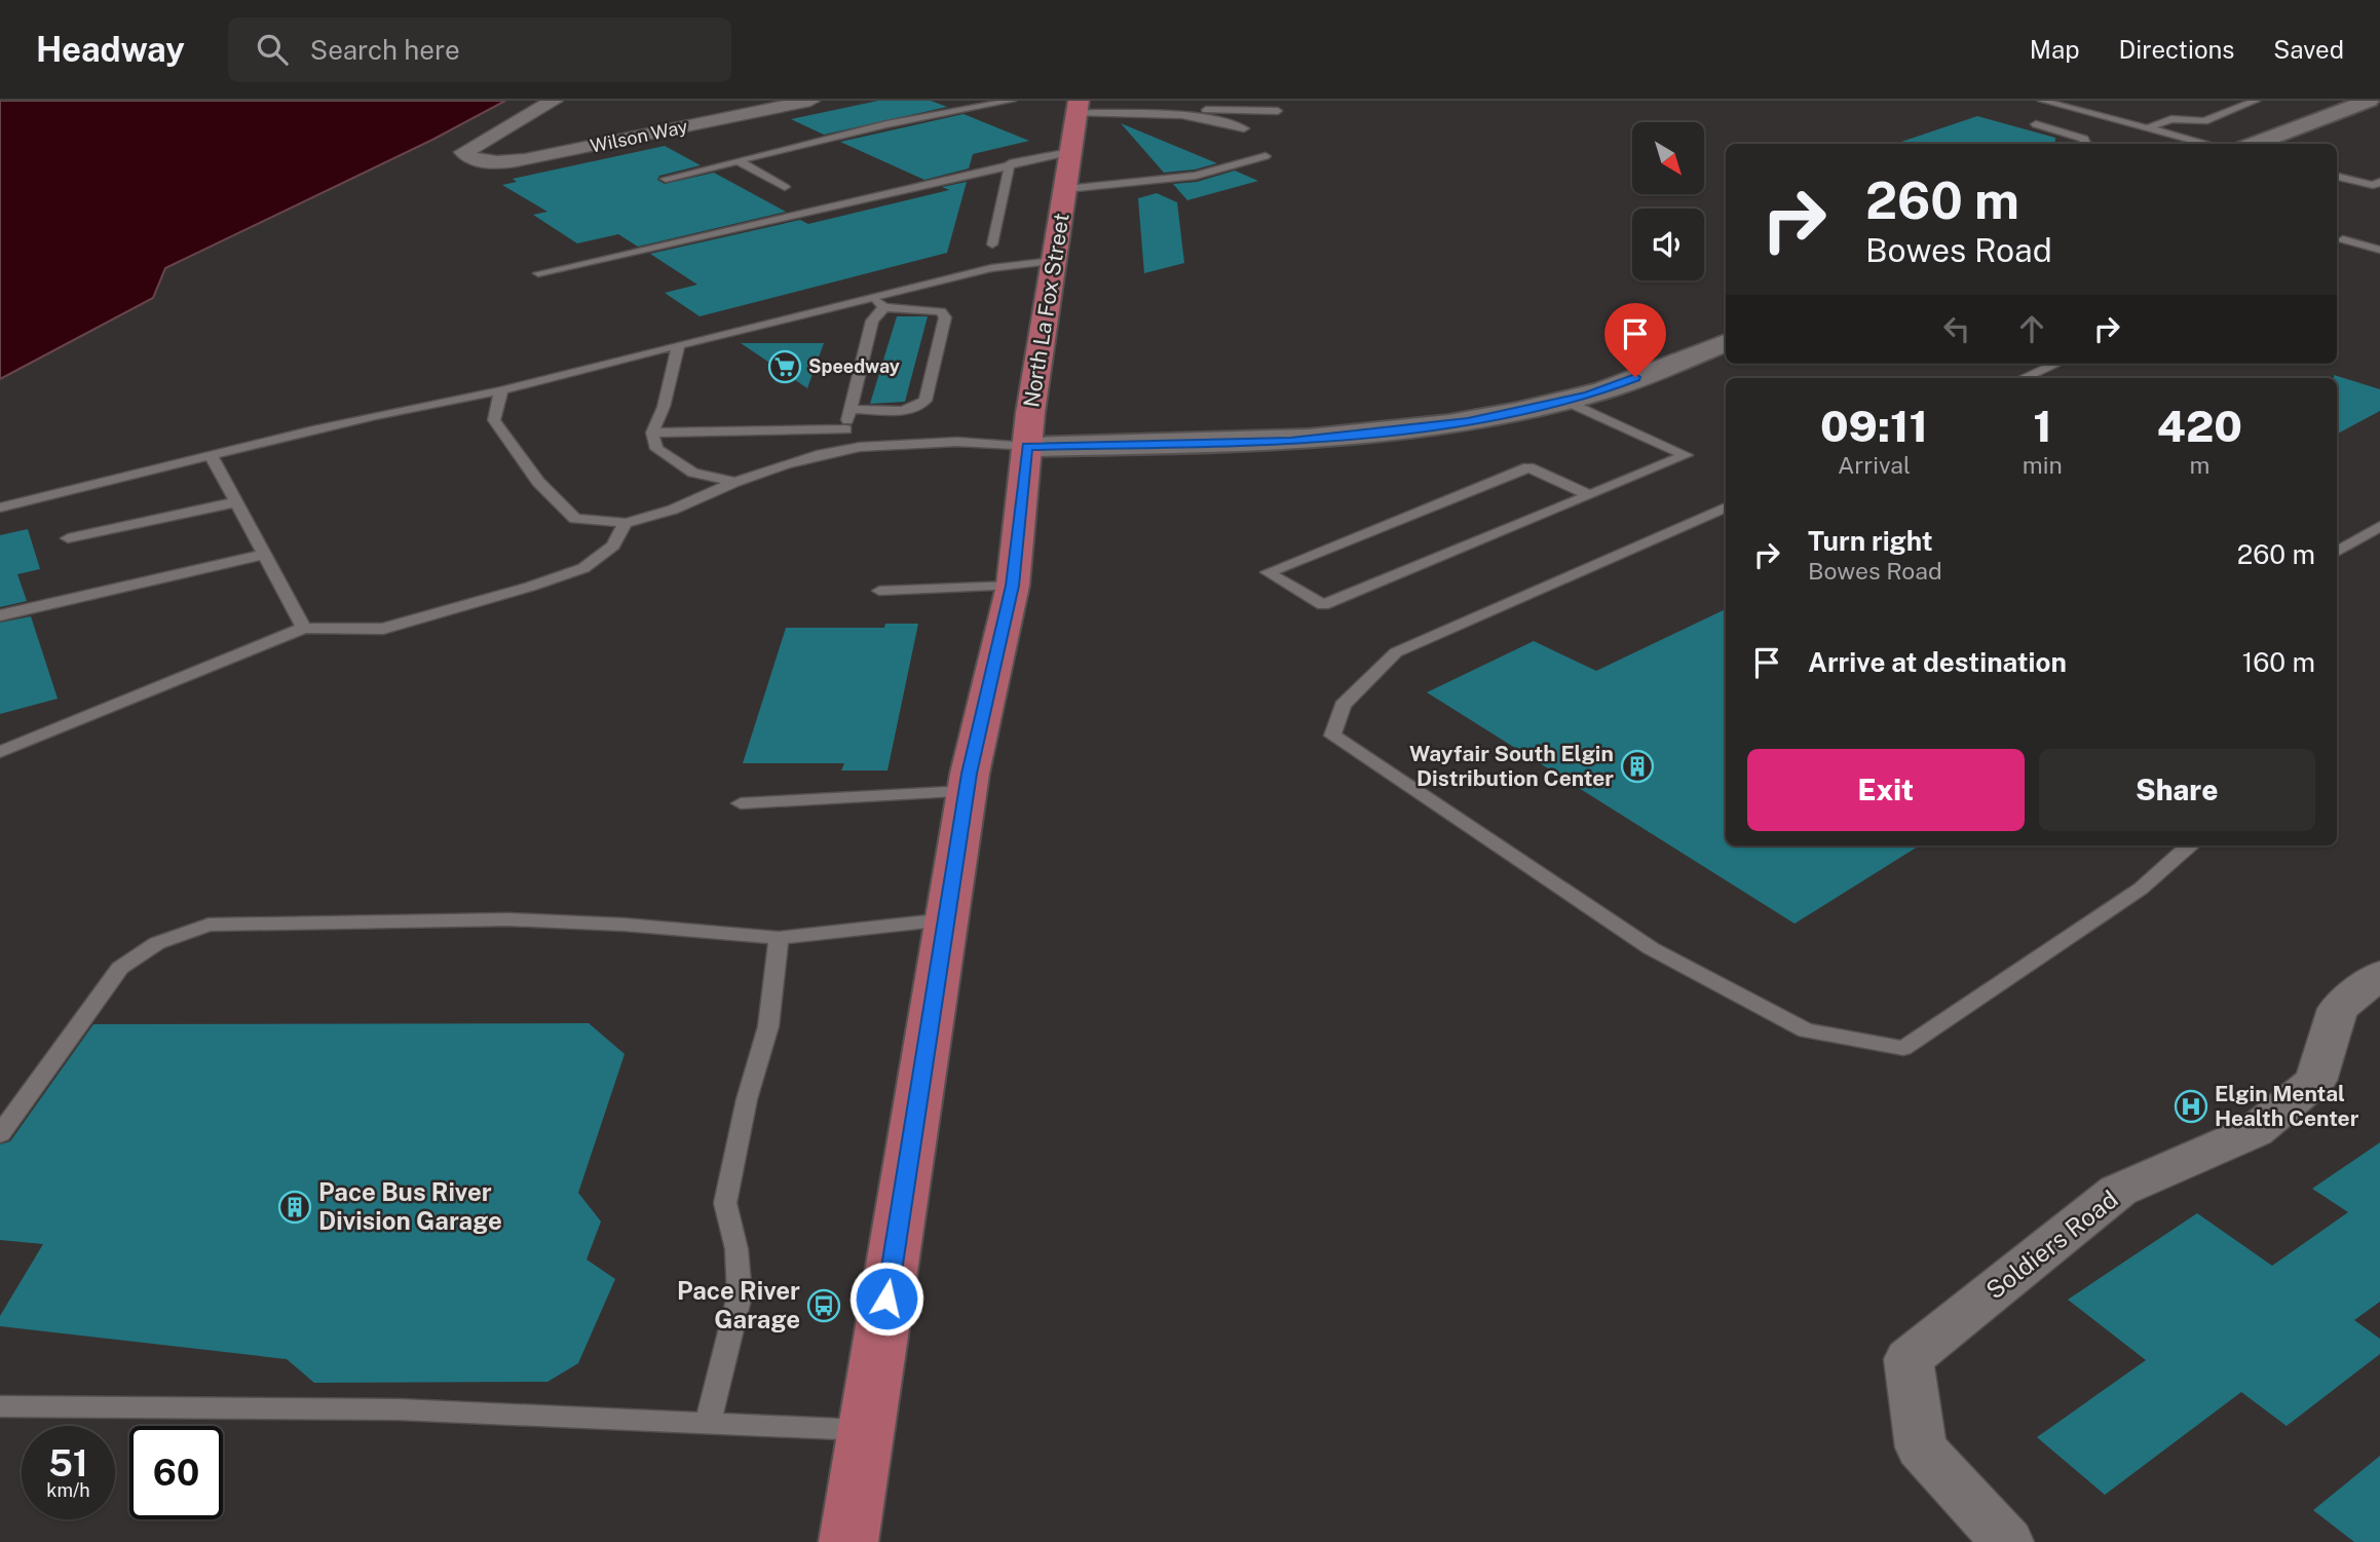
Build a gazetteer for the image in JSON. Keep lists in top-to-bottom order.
{
  "streets": {
    "main road": ["North La Fox Street"],
    "street": ["Wilson Way", "Soldiers Road"]
  },
  "places": {
    "supermarket": ["Speedway"],
    "building": ["Wayfair South Elgin Distribution Center", "Pace Bus River Division Garage"],
    "hospital": ["Elgin Mental Health Center"],
    "bus stop": ["Pace River Garage"]
  },
  "north": "bottom right",
  "page": {
    "header": "Headway",
    "search": "Search here",
    "nav": ["Map", "Directions", "Saved"],
    "turn": ["260 m", "Bowes Road"],
    "eta": [
      "09:11",
      "Arrival",
      "1",
      "min",
      "420",
      "m"
    ],
    "list": [
      {
        "name": "Turn right",
        "note": "Bowes Road",
        "value": "260 m"
      },
      {
        "name": "Arrive at destination",
        "value": "160 m"
      }
    ],
    "buttons": ["Exit", "Share"],
    "speed": "51 km/h",
    "limit": "60"
  }
}
